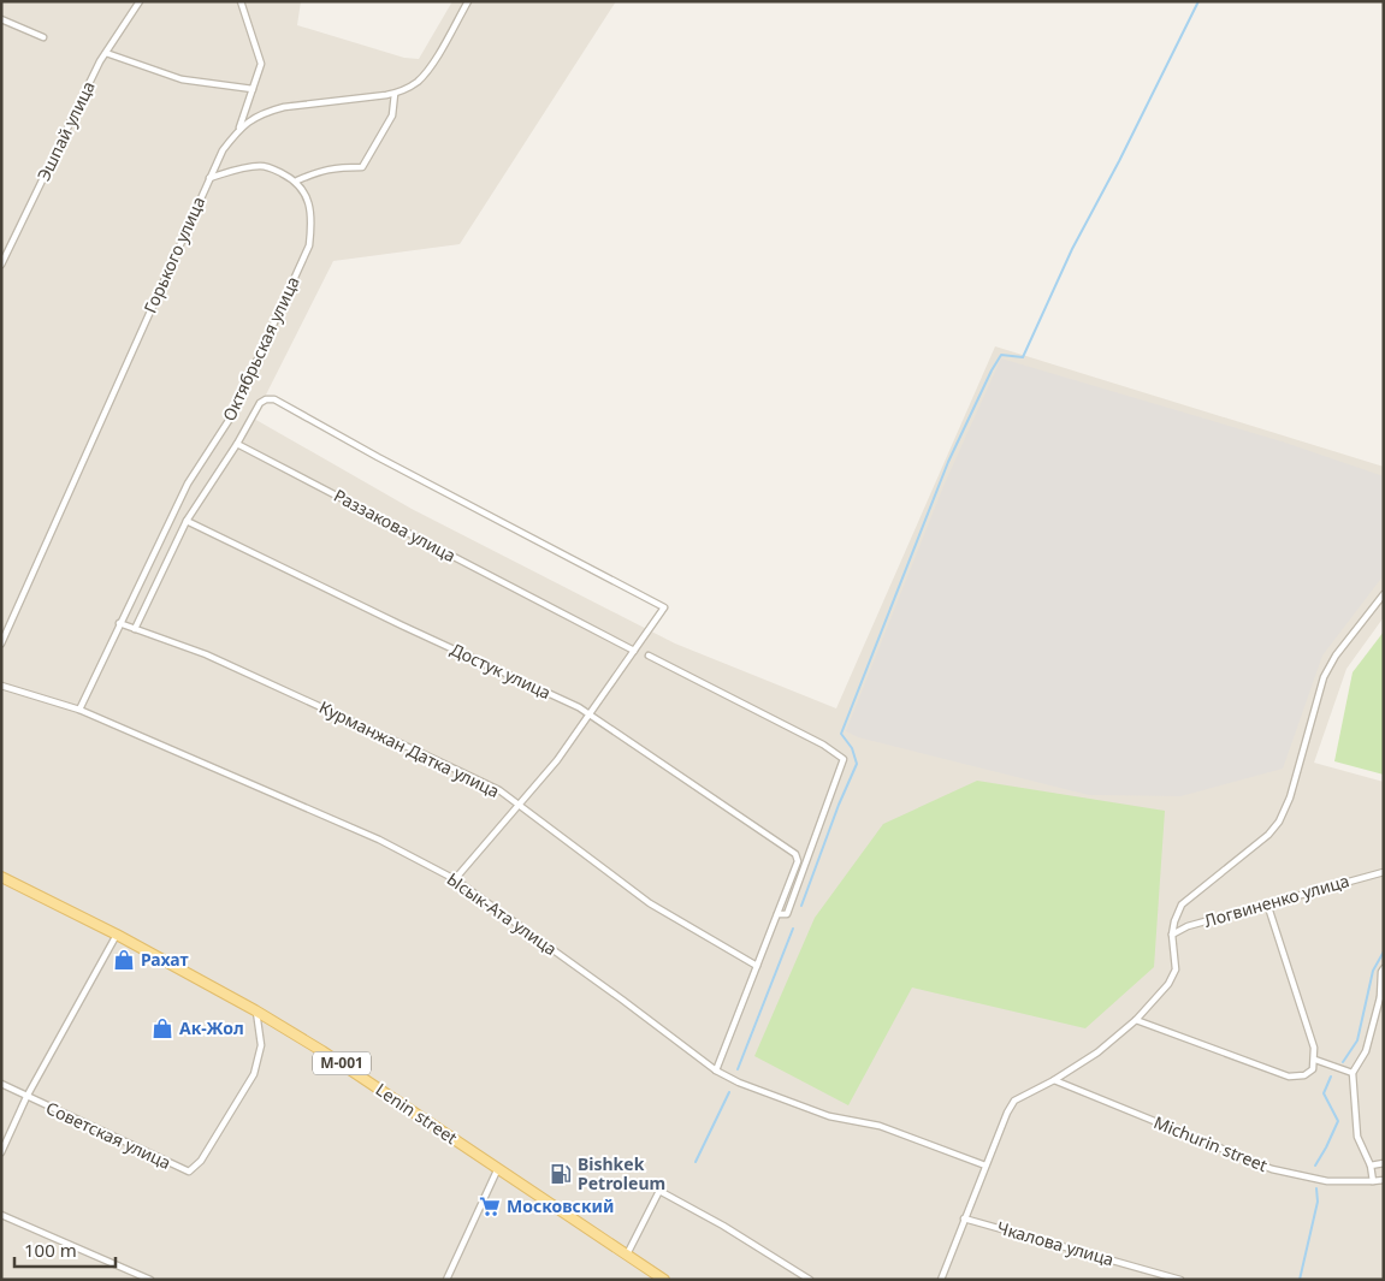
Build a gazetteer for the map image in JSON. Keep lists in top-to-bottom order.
{
  "streets": {
    "main road": ["М-001", "Lenin street"],
    "street": [
      "Эшпай улица",
      "Горького улица",
      "Октябрьская улица",
      "Раззакова улица",
      "Достук улица",
      "Курманжан Датка улица",
      "Логвиненко улица",
      "Ысык-Ата улица",
      "Советская улица",
      "Michurin street",
      "Чкалова улица"
    ]
  },
  "crossings": [
    ["Октябрьская улица", "Курманжан Датка улица"],
    ["Lenin street", "Советская улица"]
  ],
  "places": {
    "shop": ["Рахат", "Ак-Жол"],
    "fuel station": ["Bishkek Petroleum"],
    "supermarket": ["Московский"]
  },
  "scale_bar": "100 m"
}
